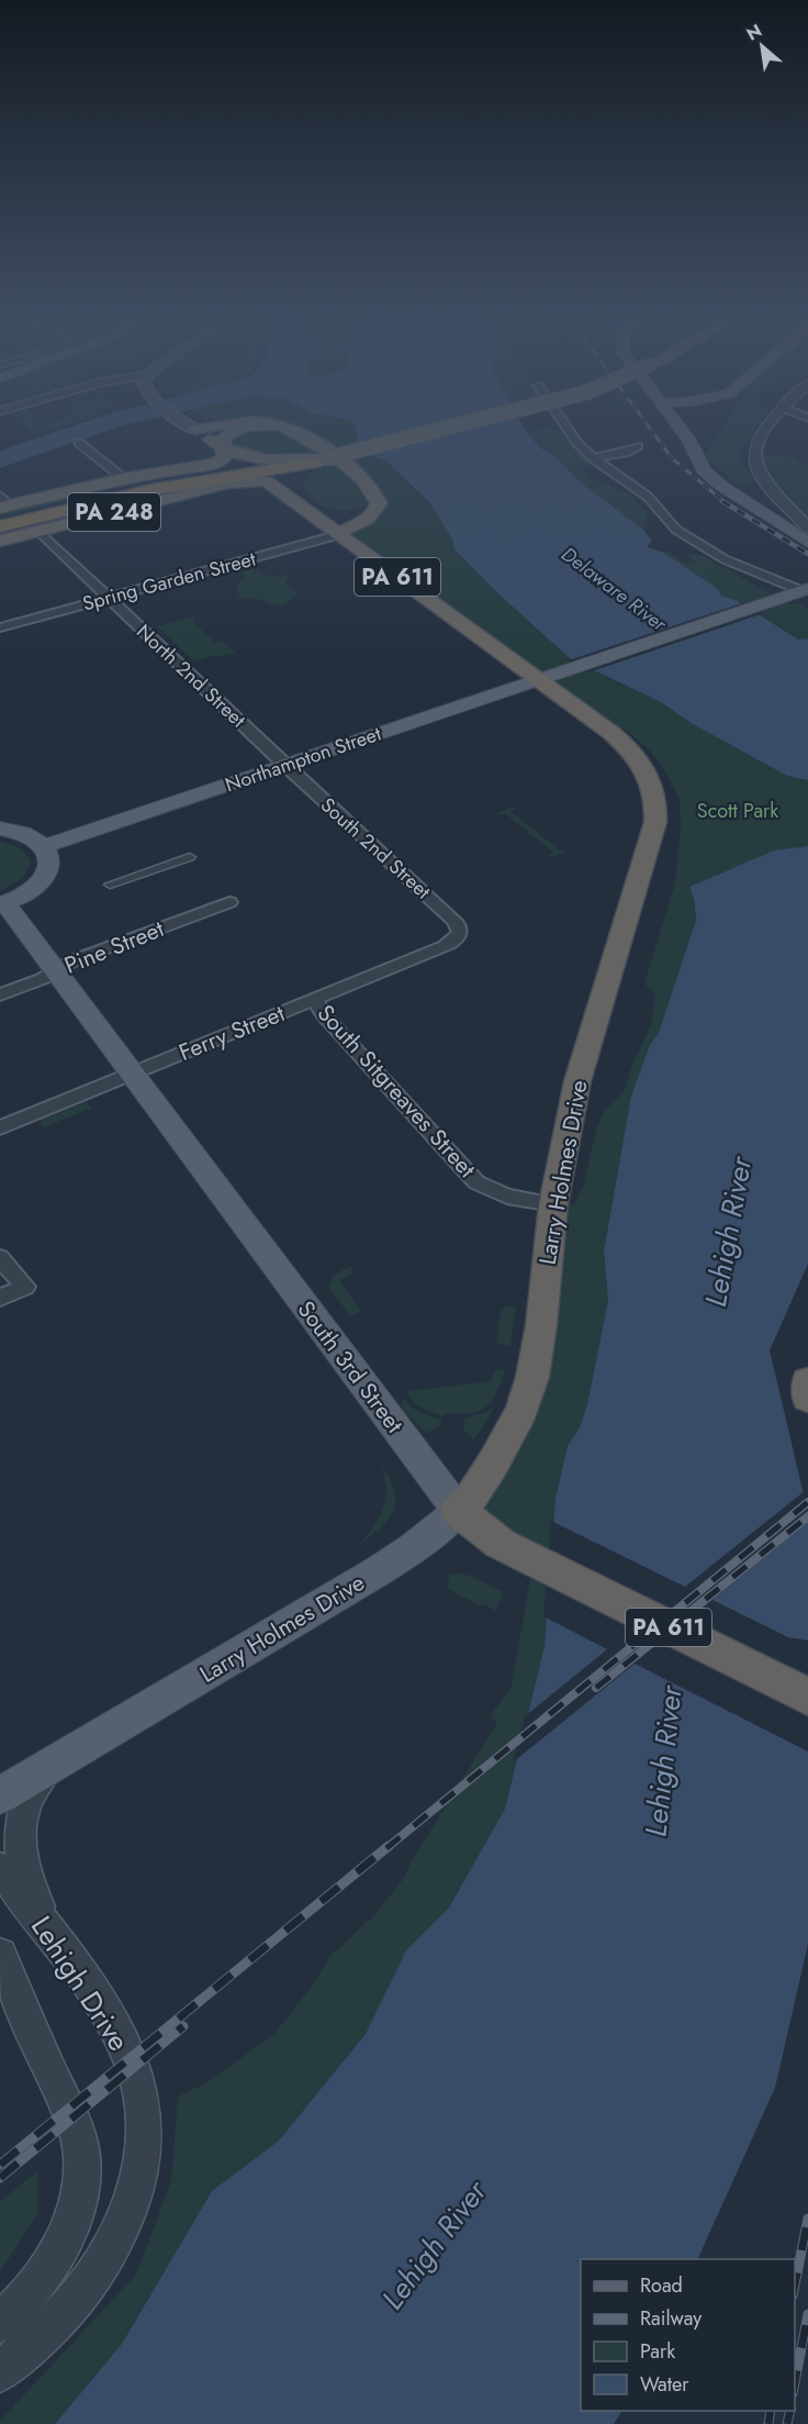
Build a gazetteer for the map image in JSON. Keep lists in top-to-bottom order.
{
  "streets": {
    "highway": [
      "PA 248",
      "PA 611",
      "Larry Holmes Drive",
      "South 3rd Street"
    ],
    "main road": ["Northampton Street"],
    "street": [
      "Spring Garden Street",
      "North 2nd Street",
      "South 2nd Street",
      "Pine Street",
      "Ferry Street",
      "South Sitgreaves Street",
      "Lehigh Drive"
    ]
  },
  "crossings": [
    ["PA 248", "North 2nd Street"],
    ["PA 248", "Larry Holmes Drive"],
    ["PA 611", "Spring Garden Street"],
    ["PA 611", "Larry Holmes Drive"],
    ["Spring Garden Street", "North 2nd Street"],
    ["Spring Garden Street", "Larry Holmes Drive"],
    ["North 2nd Street", "Northampton Street"],
    ["North 2nd Street", "South 2nd Street"],
    ["North 2nd Street", "Larry Holmes Drive"],
    ["Northampton Street", "South 2nd Street"],
    ["Northampton Street", "Larry Holmes Drive"],
    ["South 2nd Street", "Ferry Street"],
    ["Pine Street", "South 3rd Street"],
    ["Ferry Street", "South Sitgreaves Street"],
    ["Ferry Street", "South 3rd Street"],
    ["South Sitgreaves Street", "Larry Holmes Drive"],
    ["Larry Holmes Drive", "South 3rd Street"]
  ],
  "water": ["Delaware River", "Lehigh River"],
  "parks": ["Scott Park"],
  "legend": [
    "Road",
    "Railway",
    "Park",
    "Water"
  ],
  "north": "top left"
}
